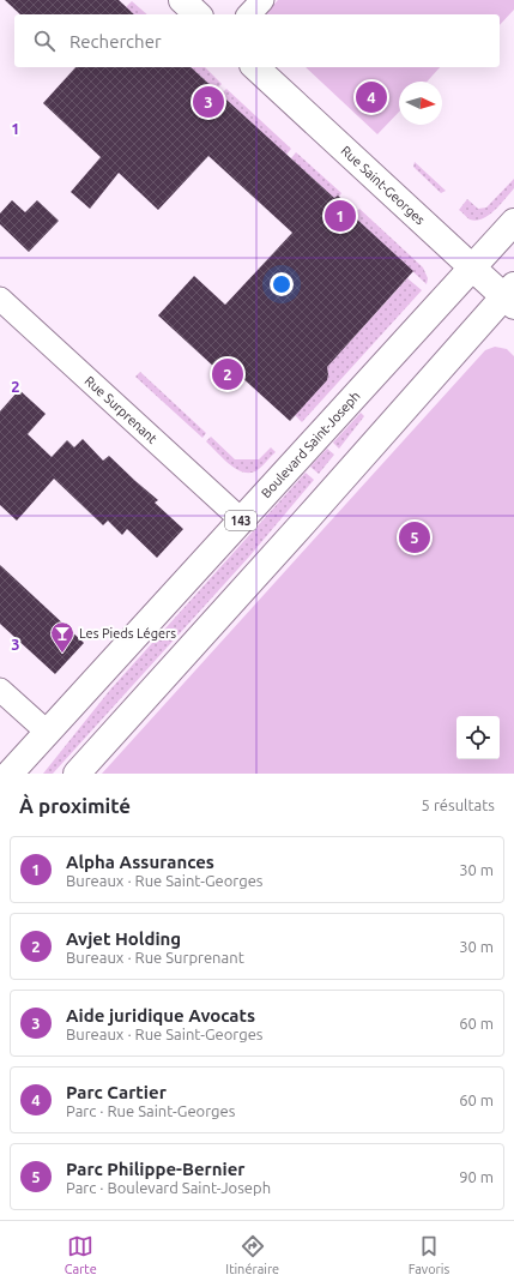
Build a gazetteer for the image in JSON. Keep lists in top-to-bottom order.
{
  "streets": {
    "main road": ["Rue Saint-Georges", "Boulevard Saint-Joseph", "143"],
    "street": ["Rue Surprenant"]
  },
  "crossings": [
    ["Rue Saint-Georges", "Boulevard Saint-Joseph"],
    ["Rue Surprenant", "Boulevard Saint-Joseph"]
  ],
  "places": {
    "bar": ["Les Pieds Légers"]
  },
  "north": "right",
  "page": {
    "search": "Rechercher",
    "pins": [
      "4",
      "3",
      "1",
      "2",
      "5"
    ],
    "heading": ["À proximité", "5 résultats"],
    "list": [
      {
        "mark": "1",
        "name": "Alpha Assurances",
        "note": "Bureaux · Rue Saint-Georges",
        "value": "30 m"
      },
      {
        "mark": "2",
        "name": "Avjet Holding",
        "note": "Bureaux · Rue Surprenant",
        "value": "30 m"
      },
      {
        "mark": "3",
        "name": "Aide juridique Avocats",
        "note": "Bureaux · Rue Saint-Georges",
        "value": "60 m"
      },
      {
        "mark": "4",
        "name": "Parc Cartier",
        "note": "Parc · Rue Saint-Georges",
        "value": "60 m"
      },
      {
        "mark": "5",
        "name": "Parc Philippe-Bernier",
        "note": "Parc · Boulevard Saint-Joseph",
        "value": "90 m"
      }
    ],
    "nav": ["Carte", "Itinéraire", "Favoris"]
  },
  "grid": {
    "rows": ["1", "2", "3"]
  }
}
